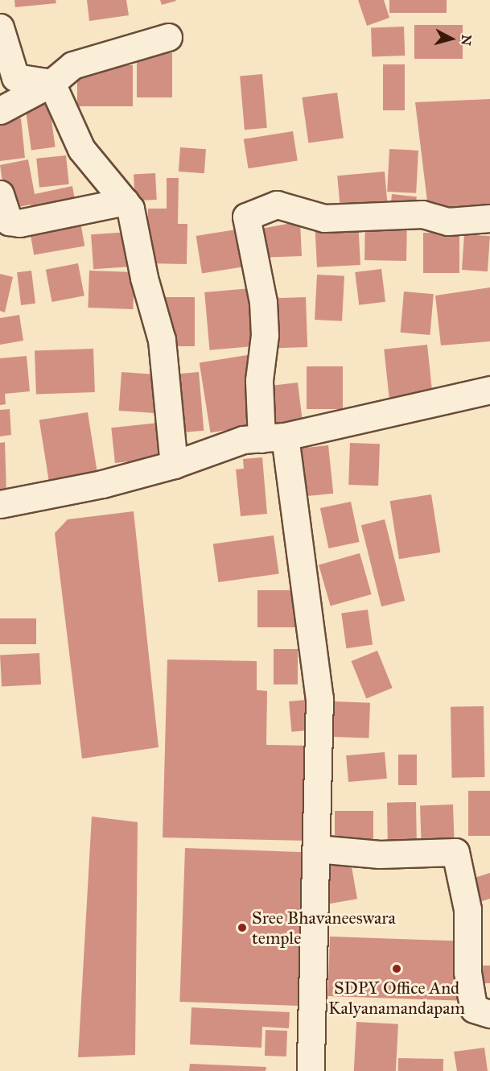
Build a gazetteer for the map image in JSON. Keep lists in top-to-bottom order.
{
  "places": ["Sree Bhavaneeswara temple", "SDPY Office And Kalyanamandapam"],
  "north": "right"
}
